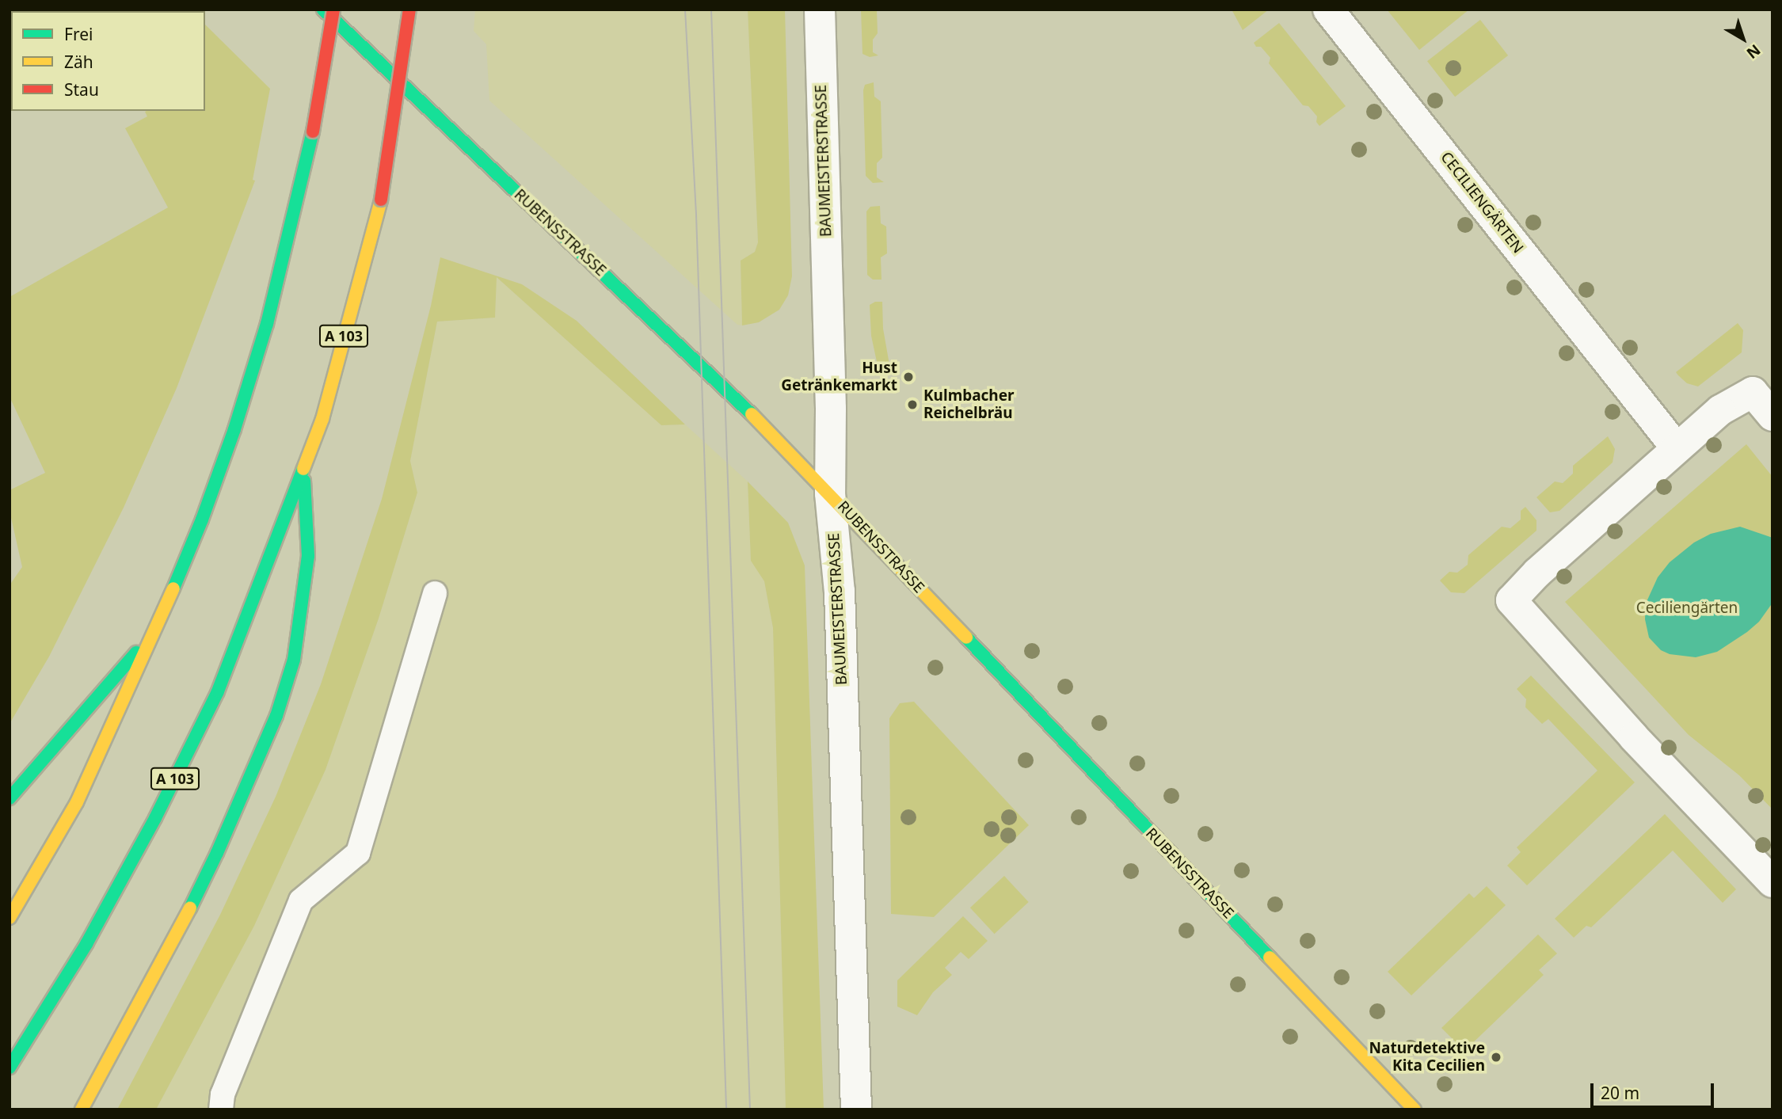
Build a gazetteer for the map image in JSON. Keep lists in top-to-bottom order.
{
  "streets": {
    "main road": ["RUBENSSTRASSE", "A 103"],
    "street": ["BAUMEISTERSTRASSE", "CECILIENGÄRTEN"]
  },
  "crossings": [
    ["BAUMEISTERSTRASSE", "RUBENSSTRASSE"]
  ],
  "parks": ["Ceciliengärten"],
  "places": ["Hust Getränkemarkt", "Kulmbacher Reichelbräu", "Naturdetektive Kita Cecilien"],
  "legend": ["Frei", "Zäh", "Stau"],
  "scale_bar": "20 m",
  "north": "bottom right"
}
